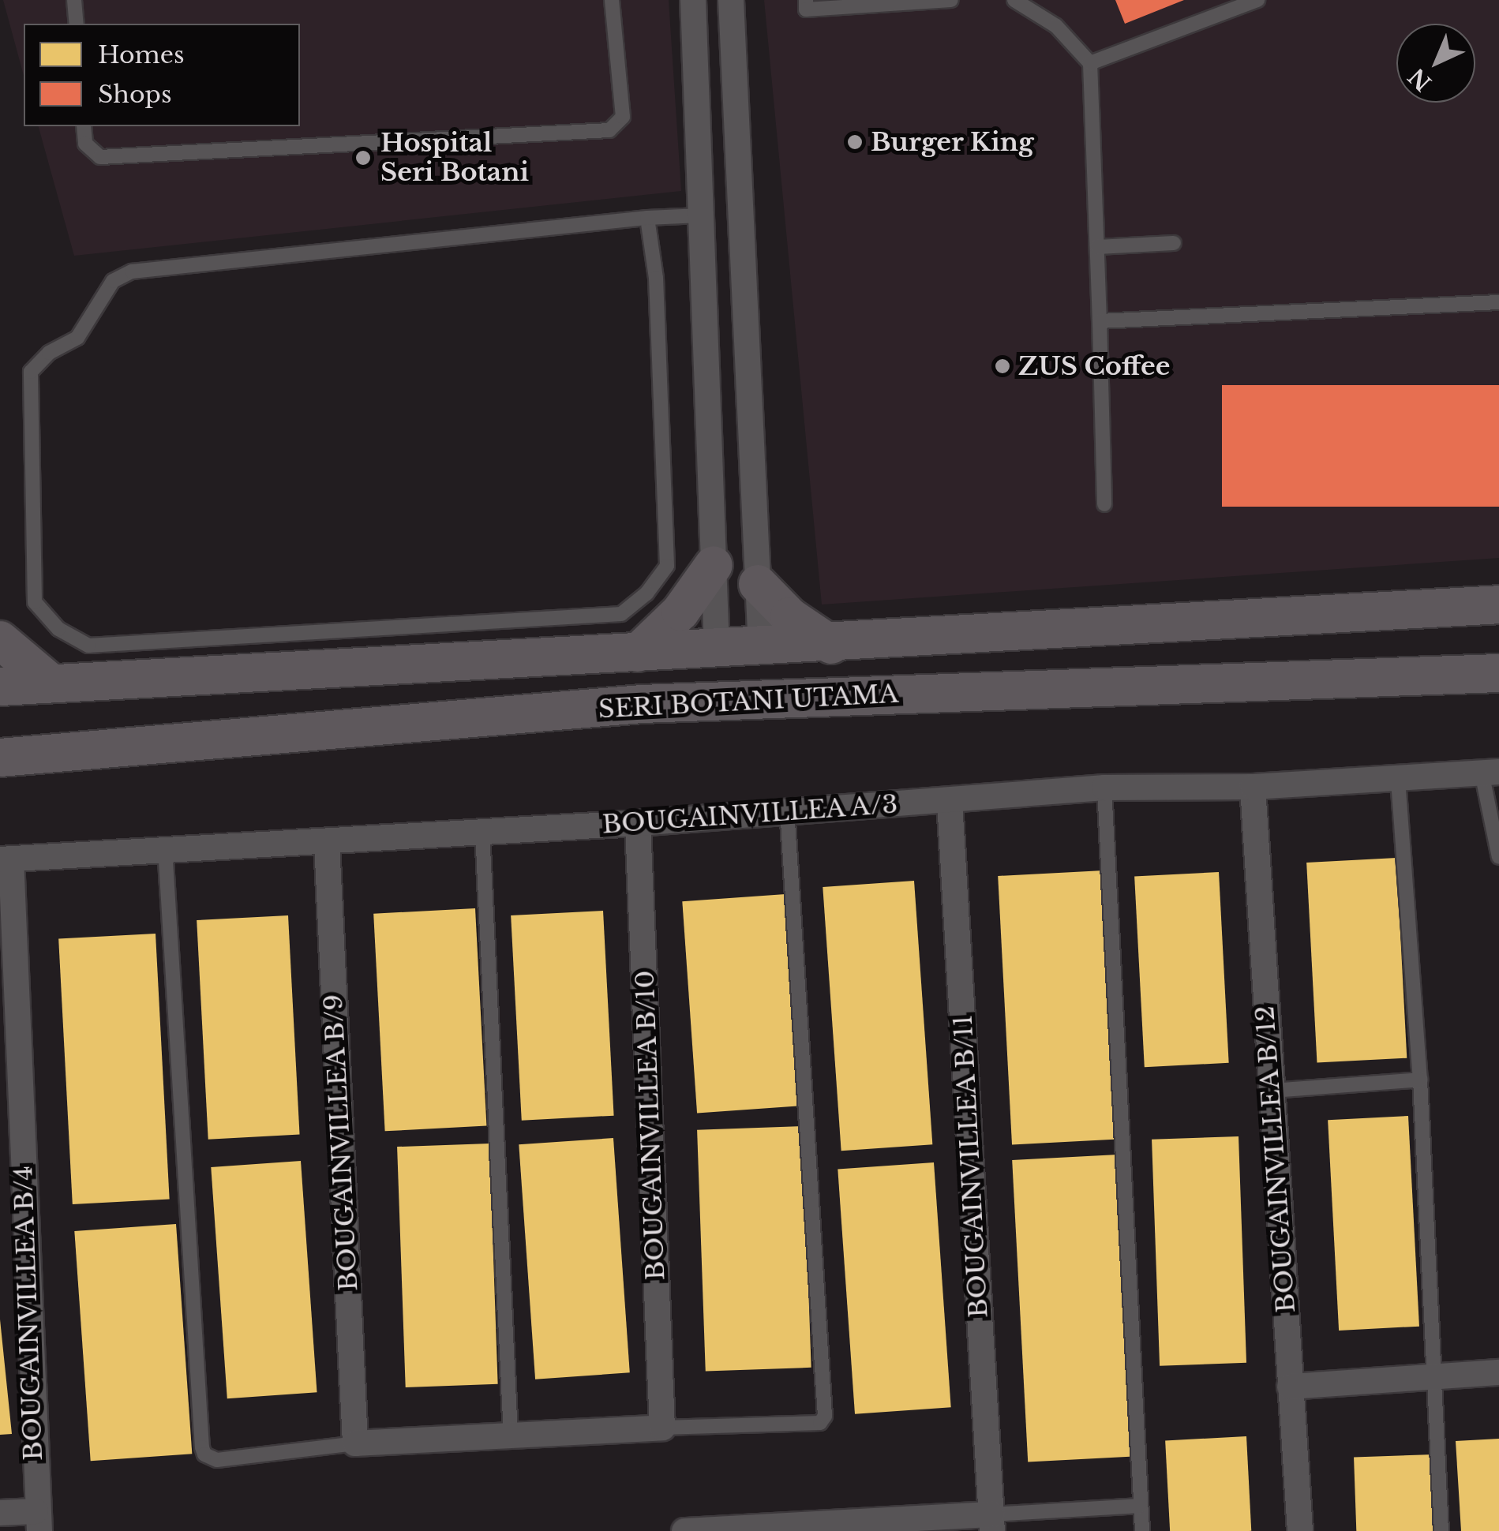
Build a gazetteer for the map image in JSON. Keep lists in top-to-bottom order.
{
  "streets": {
    "main road": ["SERI BOTANI UTAMA"],
    "street": [
      "BOUGAINVILLEA A/3",
      "BOUGAINVILLEA B/10",
      "BOUGAINVILLEA B/9",
      "BOUGAINVILLEA B/12",
      "BOUGAINVILLEA B/11",
      "BOUGAINVILLEA B/4"
    ]
  },
  "crossings": [
    ["BOUGAINVILLEA A/3", "BOUGAINVILLEA B/10"],
    ["BOUGAINVILLEA A/3", "BOUGAINVILLEA B/9"],
    ["BOUGAINVILLEA A/3", "BOUGAINVILLEA B/12"],
    ["BOUGAINVILLEA A/3", "BOUGAINVILLEA B/11"],
    ["BOUGAINVILLEA A/3", "BOUGAINVILLEA B/4"]
  ],
  "places": ["Burger King", "Hospital Seri Botani", "ZUS Coffee"],
  "legend": ["Homes", "Shops"],
  "north": "bottom left"
}
